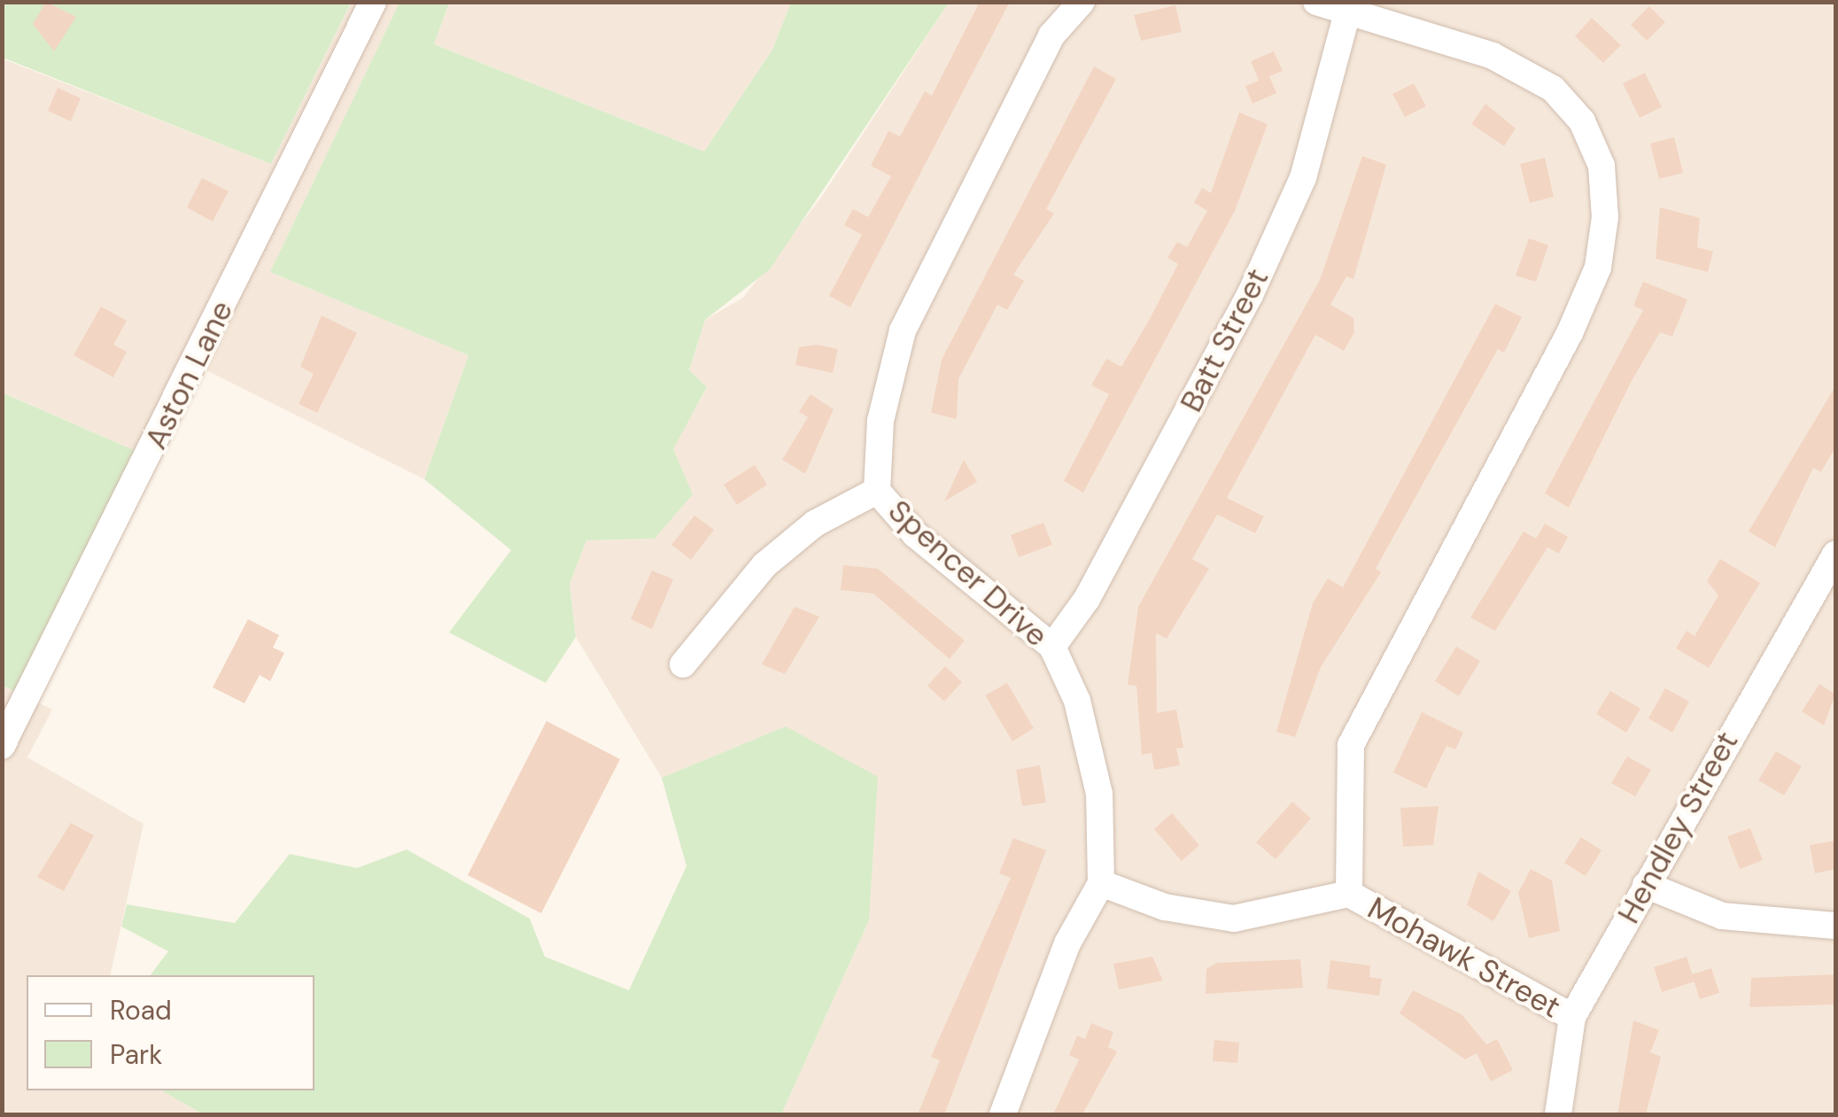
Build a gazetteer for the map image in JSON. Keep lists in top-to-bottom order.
{
  "streets": {
    "street": [
      "Batt Street",
      "Aston Lane",
      "Spencer Drive",
      "Hendley Street",
      "Mohawk Street"
    ]
  },
  "crossings": [
    ["Batt Street", "Spencer Drive"],
    ["Spencer Drive", "Mohawk Street"],
    ["Hendley Street", "Mohawk Street"]
  ],
  "legend": ["Road", "Park"]
}
